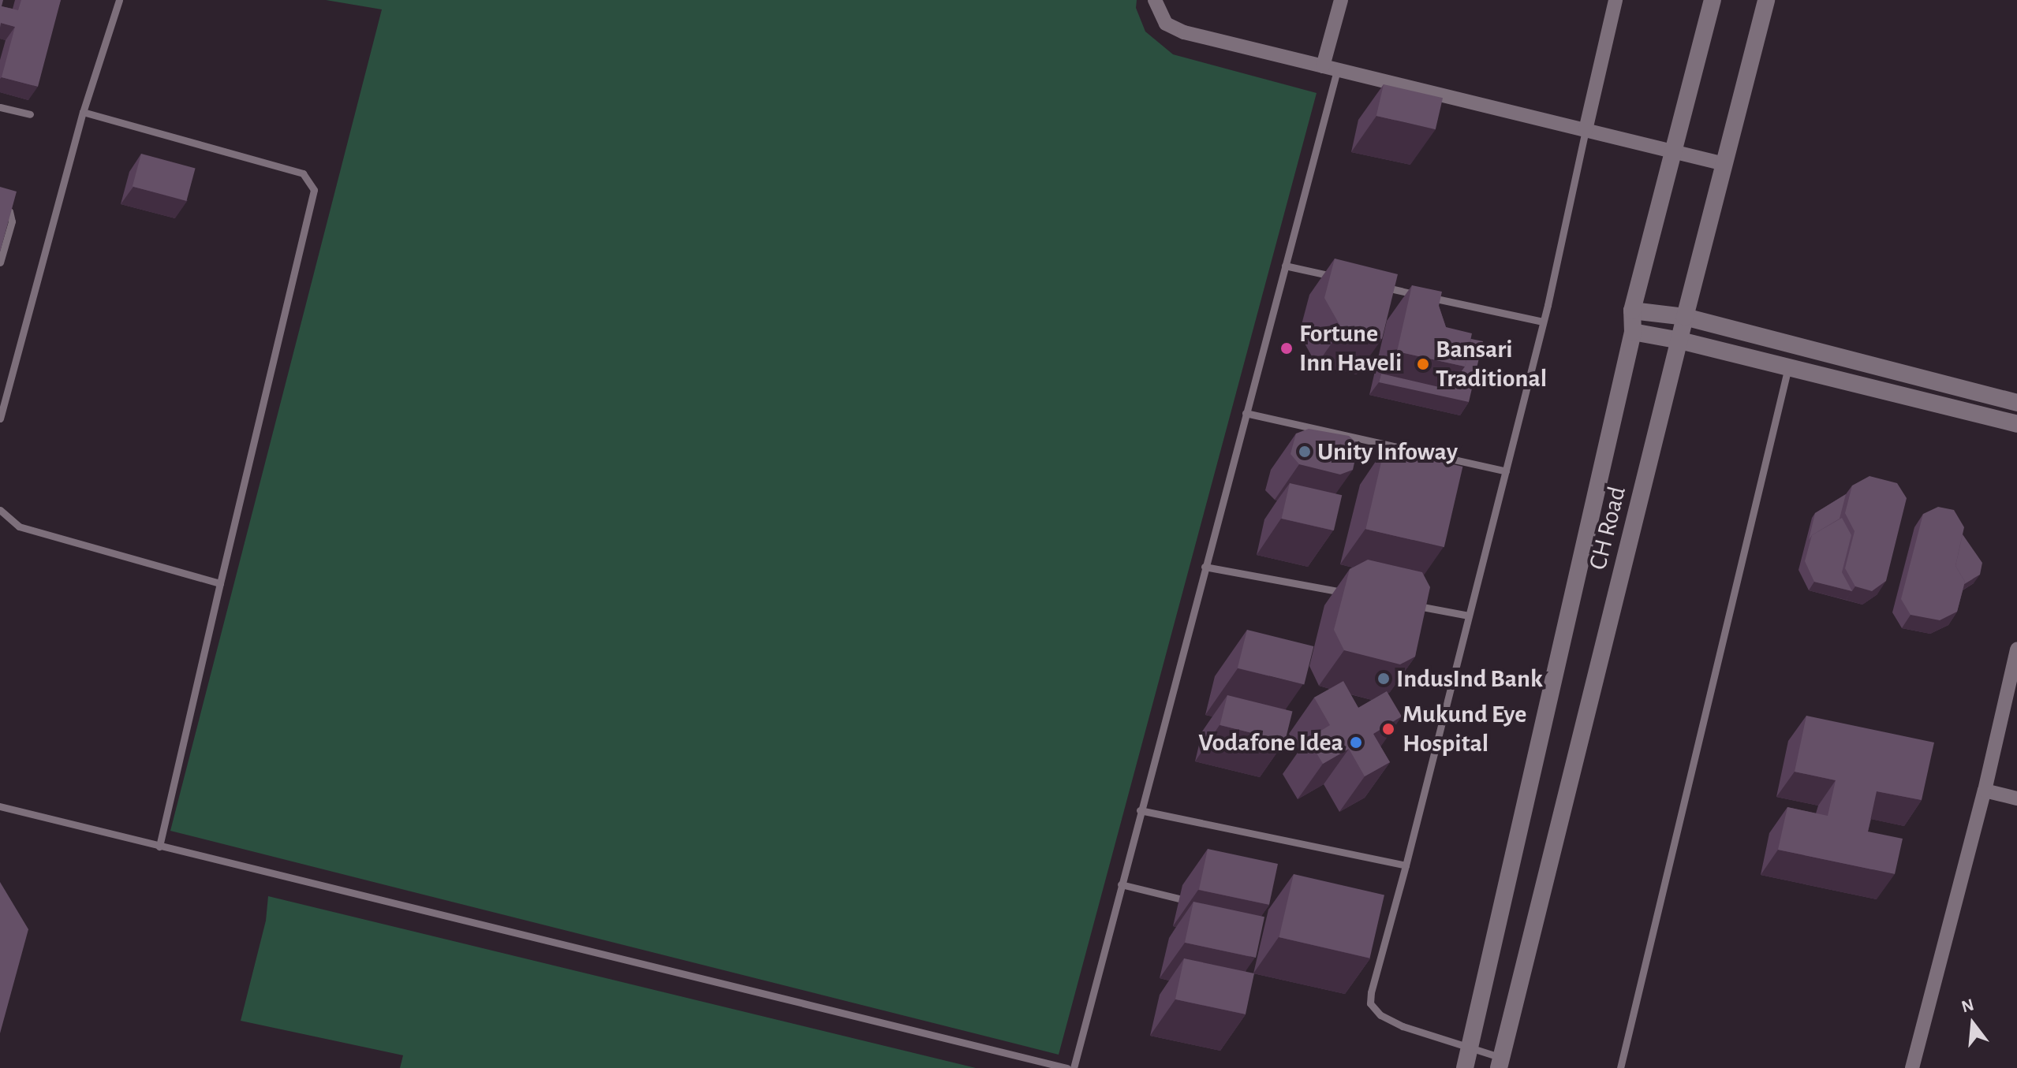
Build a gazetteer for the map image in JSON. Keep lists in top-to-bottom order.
{
  "streets": {
    "street": ["CH Road"]
  },
  "places": [
    "Fortune Inn Haveli",
    "Bansari Traditional",
    "Unity Infoway",
    "IndusInd Bank",
    "Mukund Eye Hospital",
    "Vodafone Idea"
  ],
  "north": "top"
}
